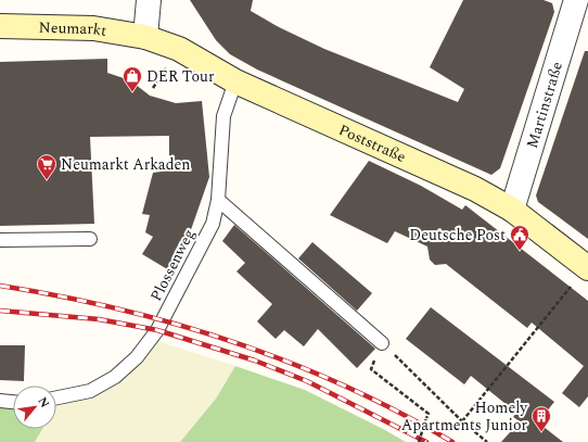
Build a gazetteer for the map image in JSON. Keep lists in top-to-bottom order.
{
  "streets": {
    "main road": ["Neumarkt", "Poststraße"],
    "street": ["Martinstraße"],
    "lane": ["Plossenweg"]
  },
  "crossings": [
    ["Neumarkt", "Poststraße"],
    ["Martinstraße", "Poststraße"],
    ["Poststraße", "Plossenweg"]
  ],
  "places": {
    "shop": ["DER Tour"],
    "supermarket": ["Neumarkt Arkaden"],
    "public building": ["Deutsche Post"],
    "building": ["Homely Apartments Junior"]
  },
  "north": "top right"
}
